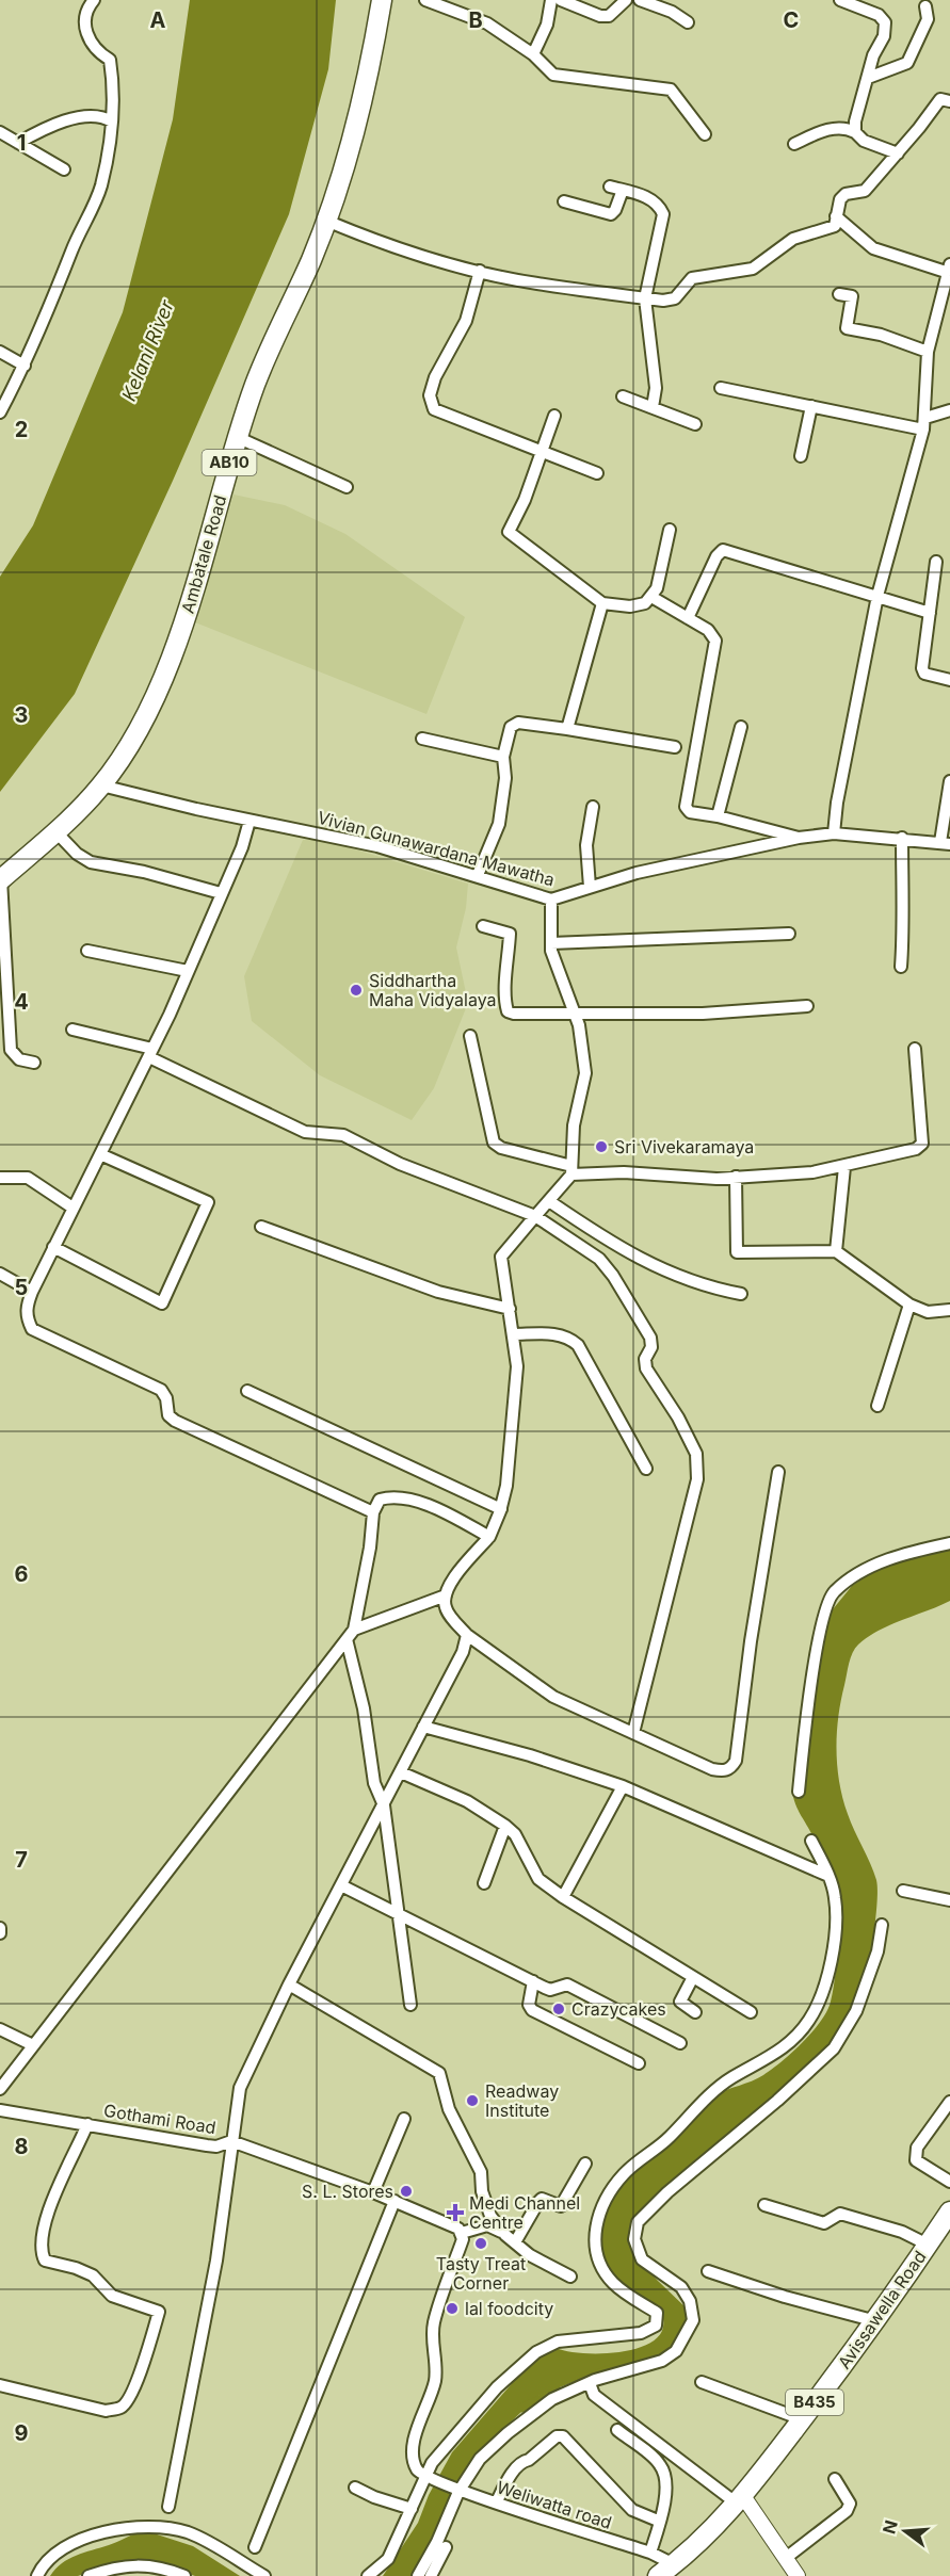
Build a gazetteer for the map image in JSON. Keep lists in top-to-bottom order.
{
  "streets": {
    "main road": [
      "AB10",
      "Ambatale Road",
      "Avissawella Road",
      "B435"
    ],
    "street": ["Vivian Gunawardana Mawatha", "Gothami Road", "Weliwatta road"]
  },
  "crossings": [
    ["Ambatale Road", "Vivian Gunawardana Mawatha"],
    ["Avissawella Road", "Weliwatta road"]
  ],
  "water": ["Kelani River"],
  "places": {
    "other": [
      "Siddhartha Maha Vidyalaya",
      "Sri Vivekaramaya",
      "Crazycakes",
      "Readway Institute",
      "S. L. Stores",
      "Tasty Treat Corner",
      "lal foodcity"
    ],
    "health": ["Medi Channel Centre"]
  },
  "north": "left",
  "grid": {
    "columns": ["A", "B", "C"],
    "rows": [
      "1",
      "2",
      "3",
      "4",
      "5",
      "6",
      "7",
      "8",
      "9"
    ]
  }
}
